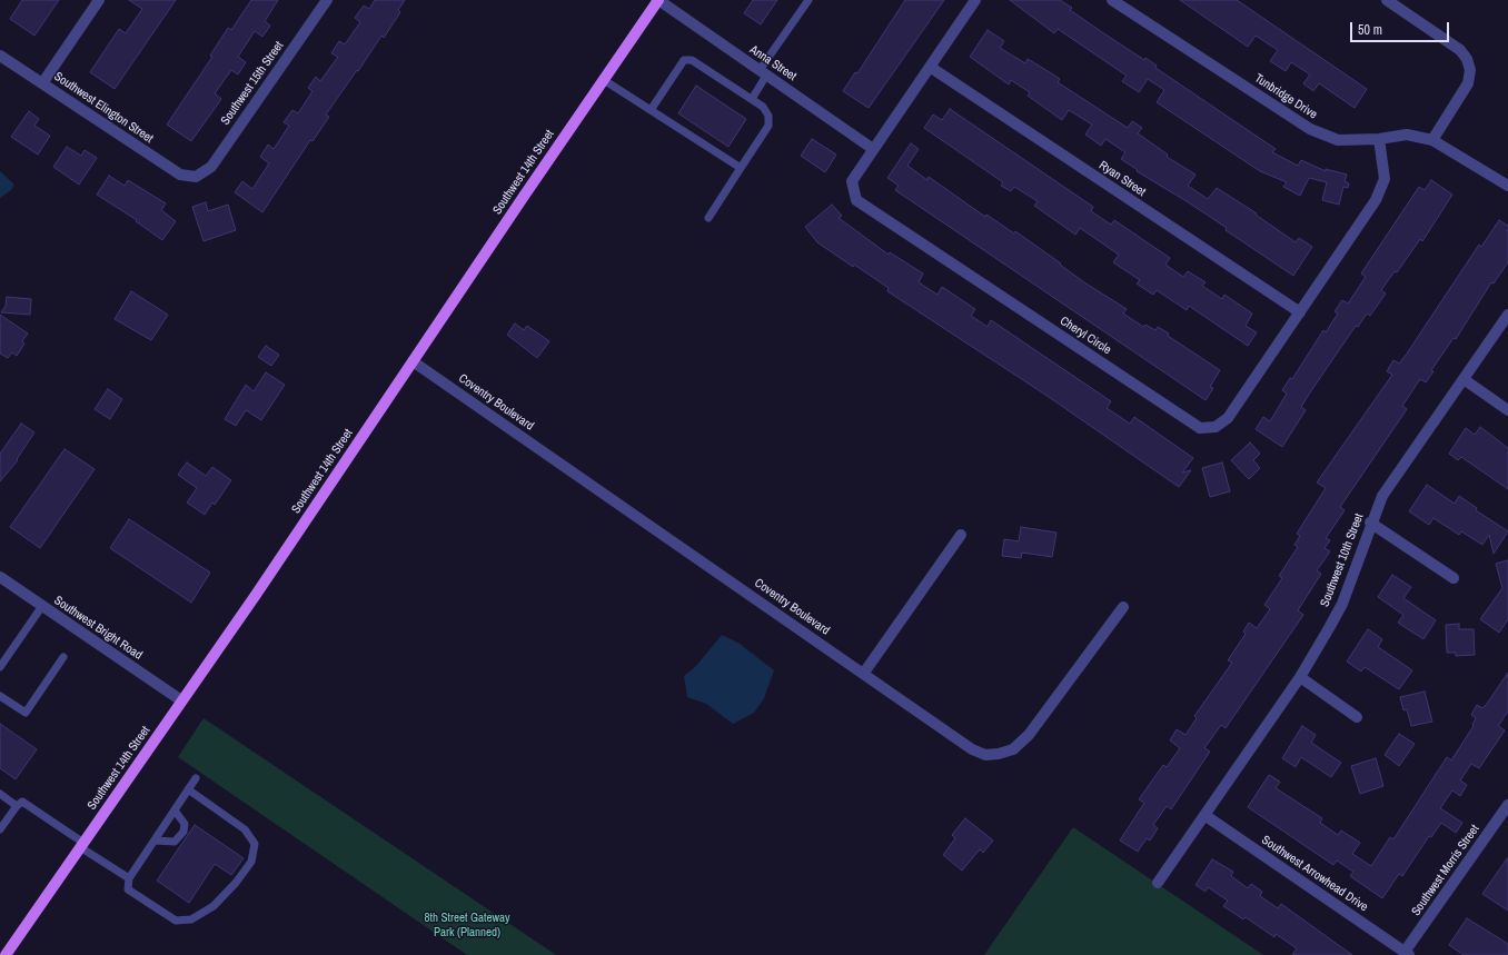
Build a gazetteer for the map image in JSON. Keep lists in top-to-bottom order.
{
  "streets": {
    "main road": ["Southwest 14th Street"],
    "street": [
      "Anna Street",
      "Southwest 15th Street",
      "Tunbridge Drive",
      "Southwest Elington Street",
      "Ryan Street",
      "Cheryl Circle",
      "Coventry Boulevard",
      "Southwest 10th Street",
      "Southwest Bright Road",
      "Southwest Morris Street",
      "Southwest Arrowhead Drive"
    ]
  },
  "crossings": [
    ["Anna Street", "Southwest 14th Street"],
    ["Anna Street", "Cheryl Circle"],
    ["Southwest 15th Street", "Southwest Elington Street"],
    ["Tunbridge Drive", "Cheryl Circle"],
    ["Southwest 14th Street", "Coventry Boulevard"],
    ["Southwest 14th Street", "Southwest Bright Road"],
    ["Ryan Street", "Cheryl Circle"],
    ["Southwest 10th Street", "Southwest Arrowhead Drive"],
    ["Southwest Morris Street", "Southwest Arrowhead Drive"]
  ],
  "parks": ["8th Street Gateway Park (Planned)"],
  "scale_bar": "50 m"
}
